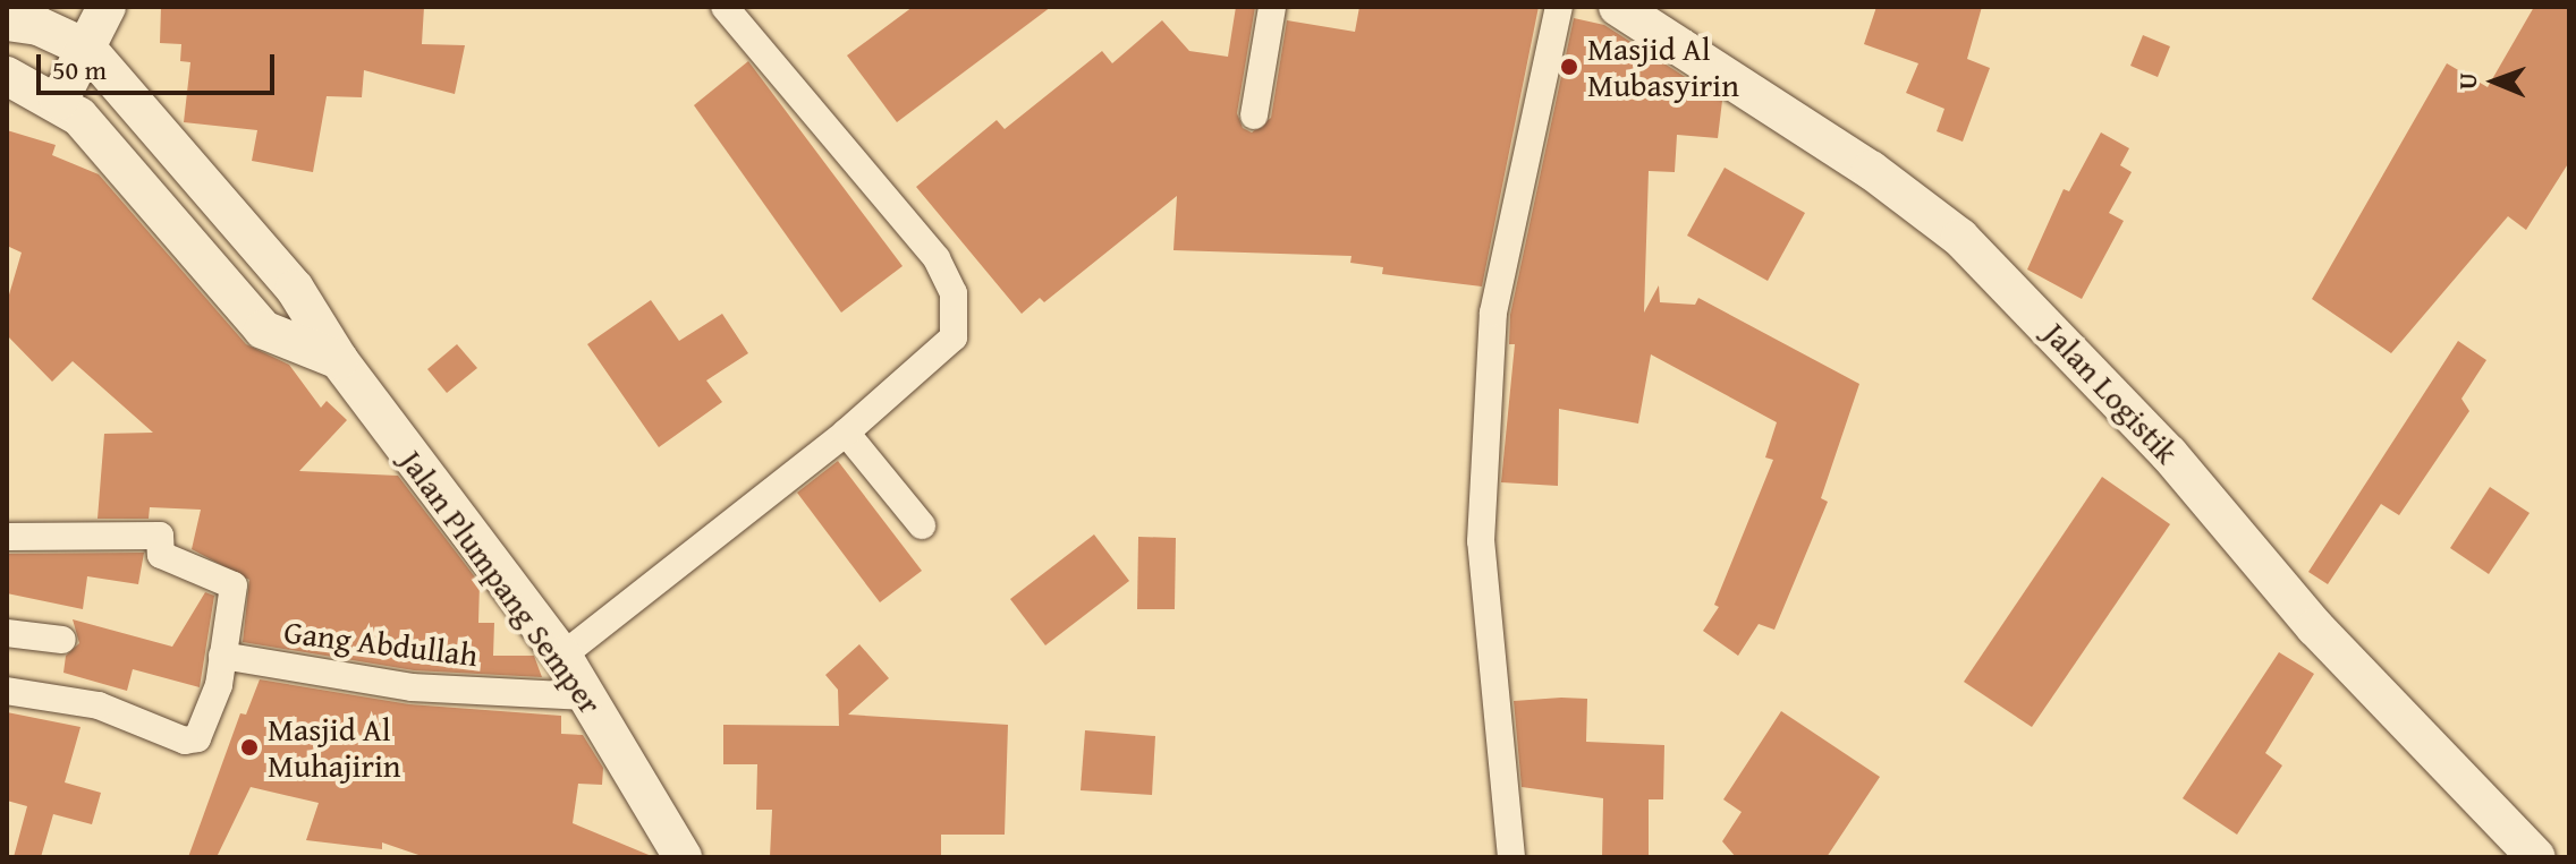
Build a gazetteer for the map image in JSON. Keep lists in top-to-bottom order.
{
  "streets": {
    "main road": ["Jalan Logistik", "Jalan Plumpang Semper"],
    "street": ["Gang Abdullah"]
  },
  "crossings": [
    ["Jalan Plumpang Semper", "Gang Abdullah"]
  ],
  "places": ["Masjid Al Mubasyirin", "Masjid Al Muhajirin"],
  "scale_bar": "50 m",
  "north": "left"
}
